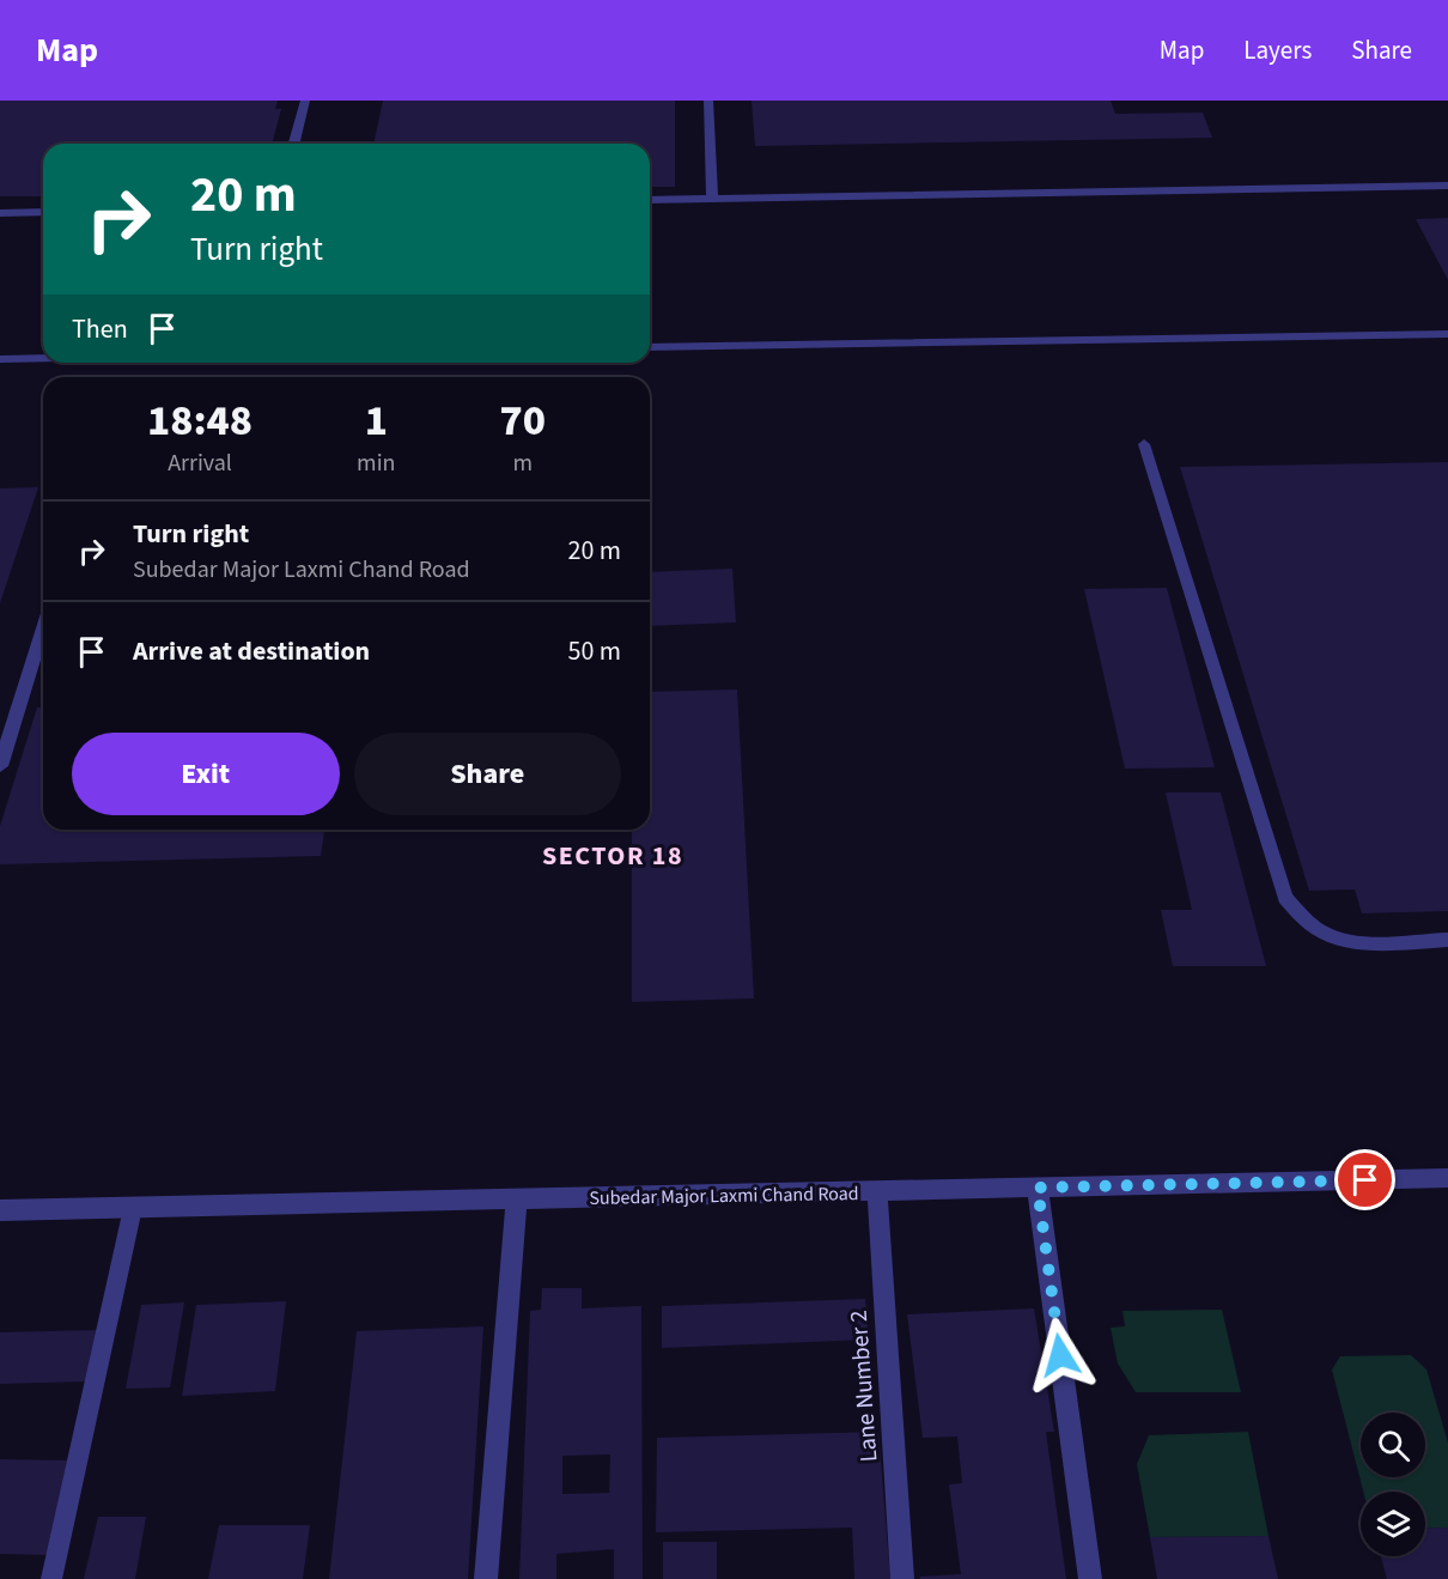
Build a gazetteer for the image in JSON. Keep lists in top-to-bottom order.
{
  "streets": {
    "street": ["Subedar Major Laxmi Chand Road", "Lane Number 2"]
  },
  "crossings": [
    ["Subedar Major Laxmi Chand Road", "Lane Number 2"]
  ],
  "districts": ["SECTOR 18"],
  "page": {
    "header": "Map",
    "nav": ["Map", "Layers", "Share"],
    "turn": ["20 m", "Turn right"],
    "then": "Then",
    "eta": [
      "18:48",
      "Arrival",
      "1",
      "min",
      "70",
      "m"
    ],
    "list": [
      {
        "name": "Turn right",
        "note": "Subedar Major Laxmi Chand Road",
        "value": "20 m"
      },
      {
        "name": "Arrive at destination",
        "value": "50 m"
      }
    ],
    "buttons": ["Exit", "Share"]
  }
}
